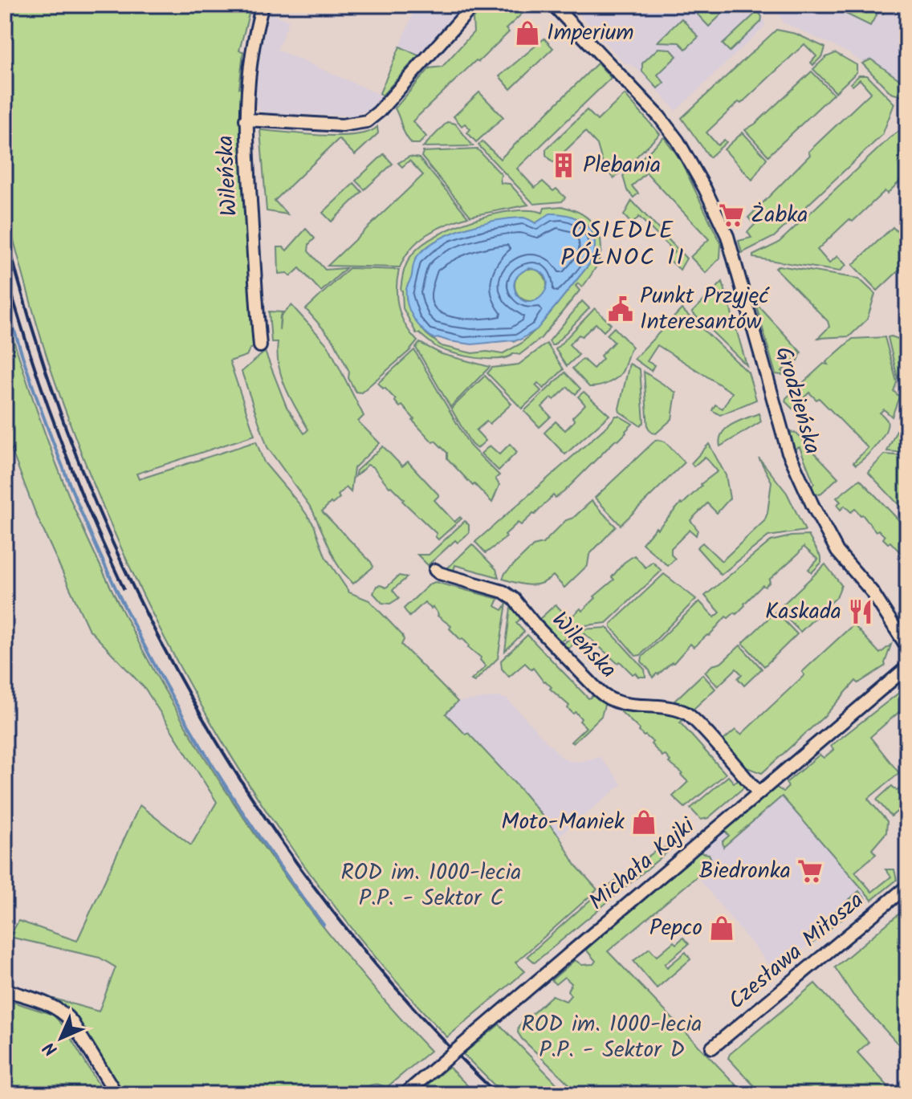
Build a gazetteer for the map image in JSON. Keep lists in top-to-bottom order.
{
  "streets": {
    "street": [
      "Wileńska",
      "Grodzieńska",
      "Michała Kajki",
      "Czesława Miłosza"
    ]
  },
  "crossings": [
    ["Wileńska", "Michała Kajki"]
  ],
  "districts": ["OSIEDLE PÓŁNOC II"],
  "parks": ["ROD im. 1000-lecia P.P. - Sektor C", "ROD im. 1000-lecia P.P. - Sektor D"],
  "places": {
    "shop": ["Imperium", "Moto-Maniek", "Pepco"],
    "building": ["Plebania"],
    "supermarket": ["Żabka", "Biedronka"],
    "public building": ["Punkt Przyjęć Interesantów"],
    "restaurant": ["Kaskada"]
  },
  "north": "bottom left"
}
